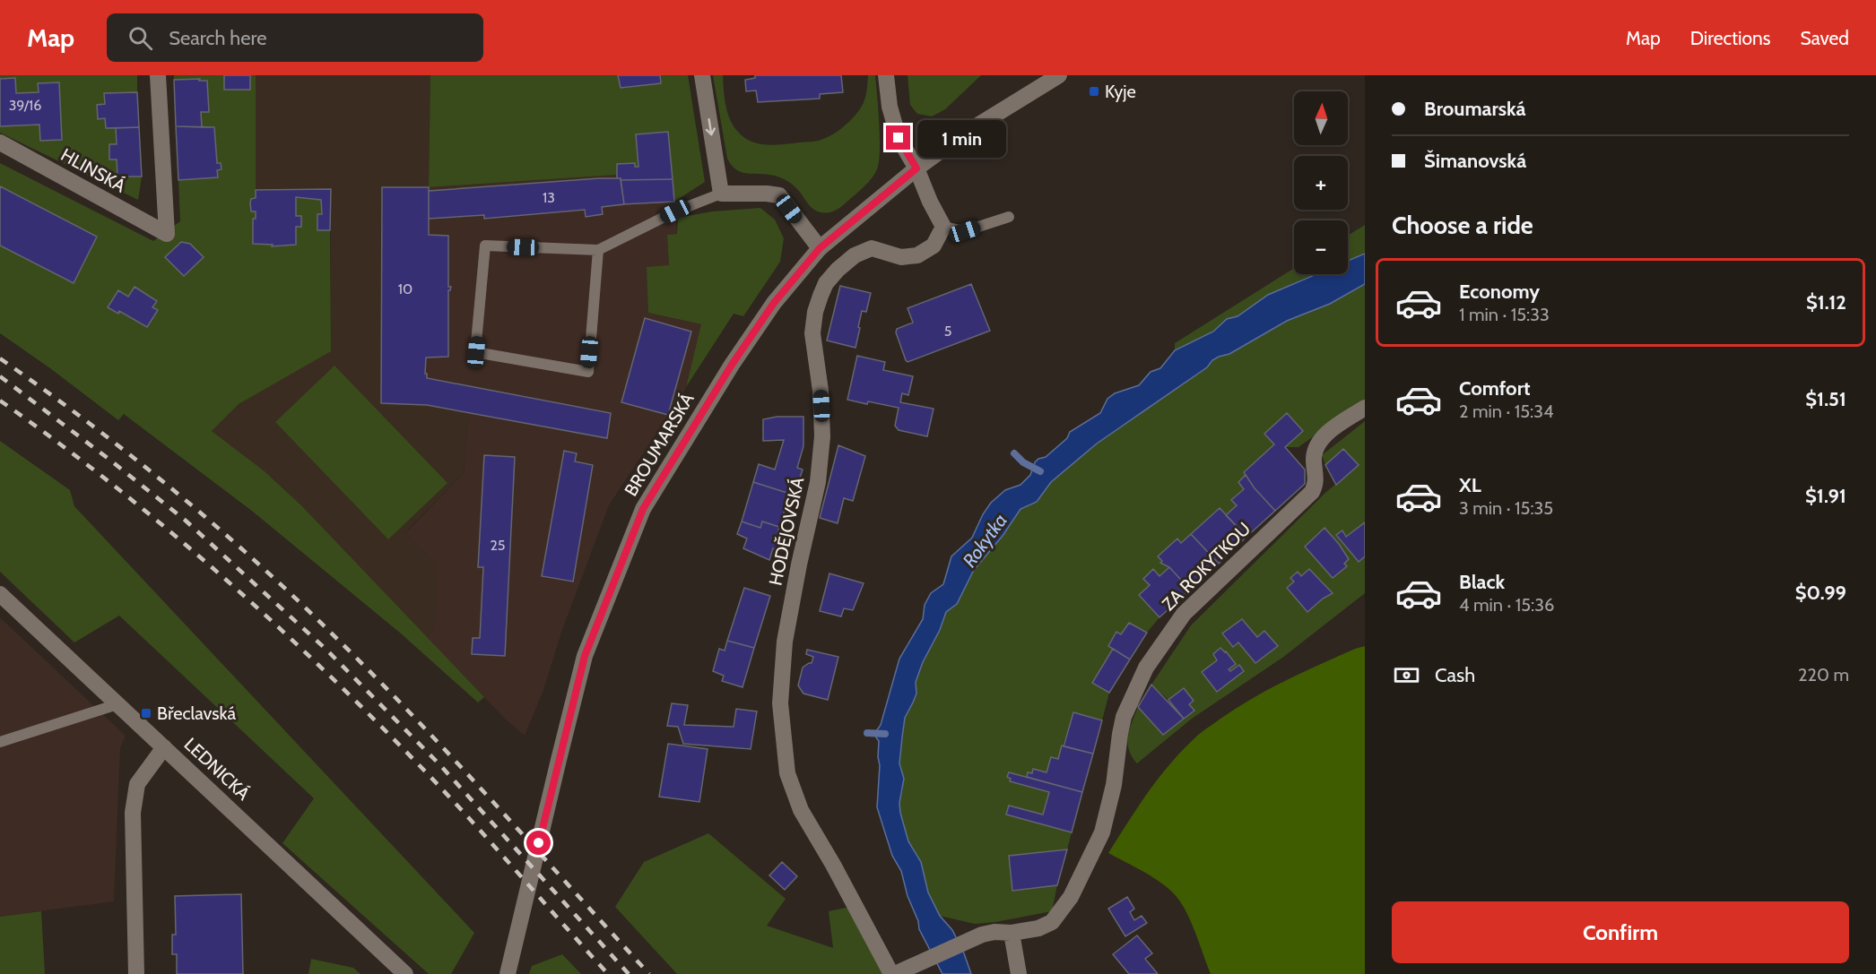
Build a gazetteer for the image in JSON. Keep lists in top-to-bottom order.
{
  "streets": {
    "street": [
      "HLINSKÁ",
      "BROUMARSKÁ",
      "HODĚJOVSKÁ",
      "ZA ROKYTKOU",
      "LEDNICKÁ"
    ]
  },
  "crossings": [
    ["HODĚJOVSKÁ", "ZA ROKYTKOU"]
  ],
  "water": ["Rokytka"],
  "places": {
    "transit": ["Kyje", "Břeclavská"]
  },
  "house_numbers": [
    "39/16",
    "13",
    "10",
    "5",
    "25"
  ],
  "north": "top",
  "page": {
    "header": "Map",
    "search": "Search here",
    "nav": ["Map", "Directions", "Saved"],
    "banner": ["Broumarská", "Šimanovská"],
    "map_buttons": ["+", "−"],
    "bubble": "1 min",
    "heading": "Choose a ride",
    "list": [
      {
        "name": "Economy",
        "note": "1 min · 15:33",
        "value": "$1.12"
      },
      {
        "name": "Comfort",
        "note": "2 min · 15:34",
        "value": "$1.51"
      },
      {
        "name": "XL",
        "note": "3 min · 15:35",
        "value": "$1.91"
      },
      {
        "name": "Black",
        "note": "4 min · 15:36",
        "value": "$0.99"
      }
    ],
    "pay": ["Cash", "220 m"],
    "buttons": "Confirm"
  }
}
